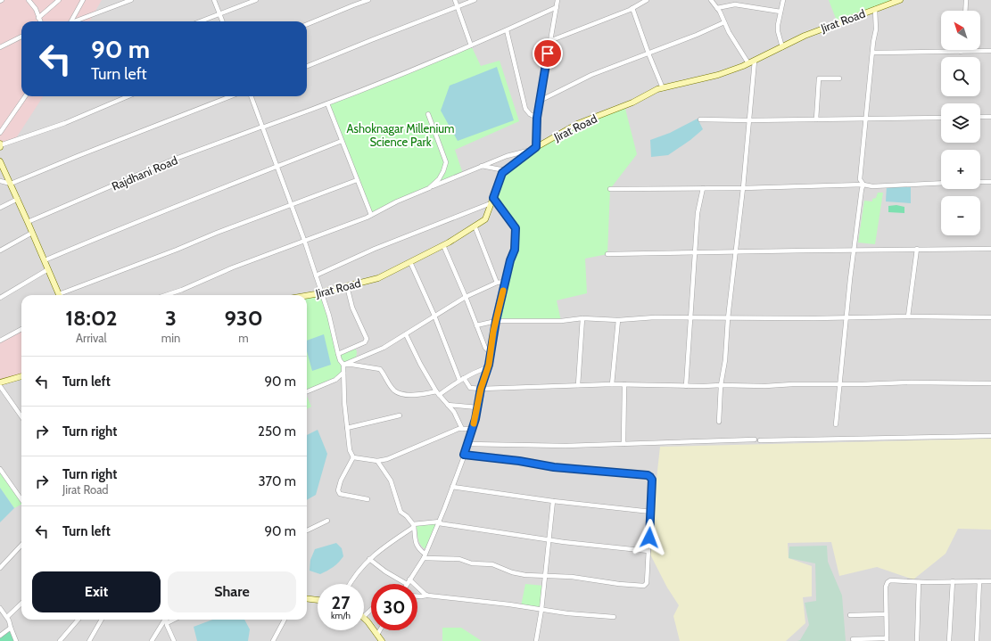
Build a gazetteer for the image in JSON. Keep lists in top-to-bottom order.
{
  "streets": {
    "main road": ["Jirat Road"],
    "street": ["Rajdhani Road"]
  },
  "parks": ["Ashoknagar Millenium Science Park"],
  "north": "top left",
  "page": {
    "map_buttons": ["+", "−"],
    "turn": ["90 m", "Turn left"],
    "eta": [
      "18:02",
      "Arrival",
      "3",
      "min",
      "930",
      "m"
    ],
    "list": [
      {
        "name": "Turn left",
        "value": "90 m"
      },
      {
        "name": "Turn right",
        "value": "250 m"
      },
      {
        "name": "Turn right",
        "note": "Jirat Road",
        "value": "370 m"
      },
      {
        "name": "Turn left",
        "value": "90 m"
      }
    ],
    "buttons": ["Exit", "Share"],
    "speed": "27 km/h",
    "limit": "30"
  }
}
